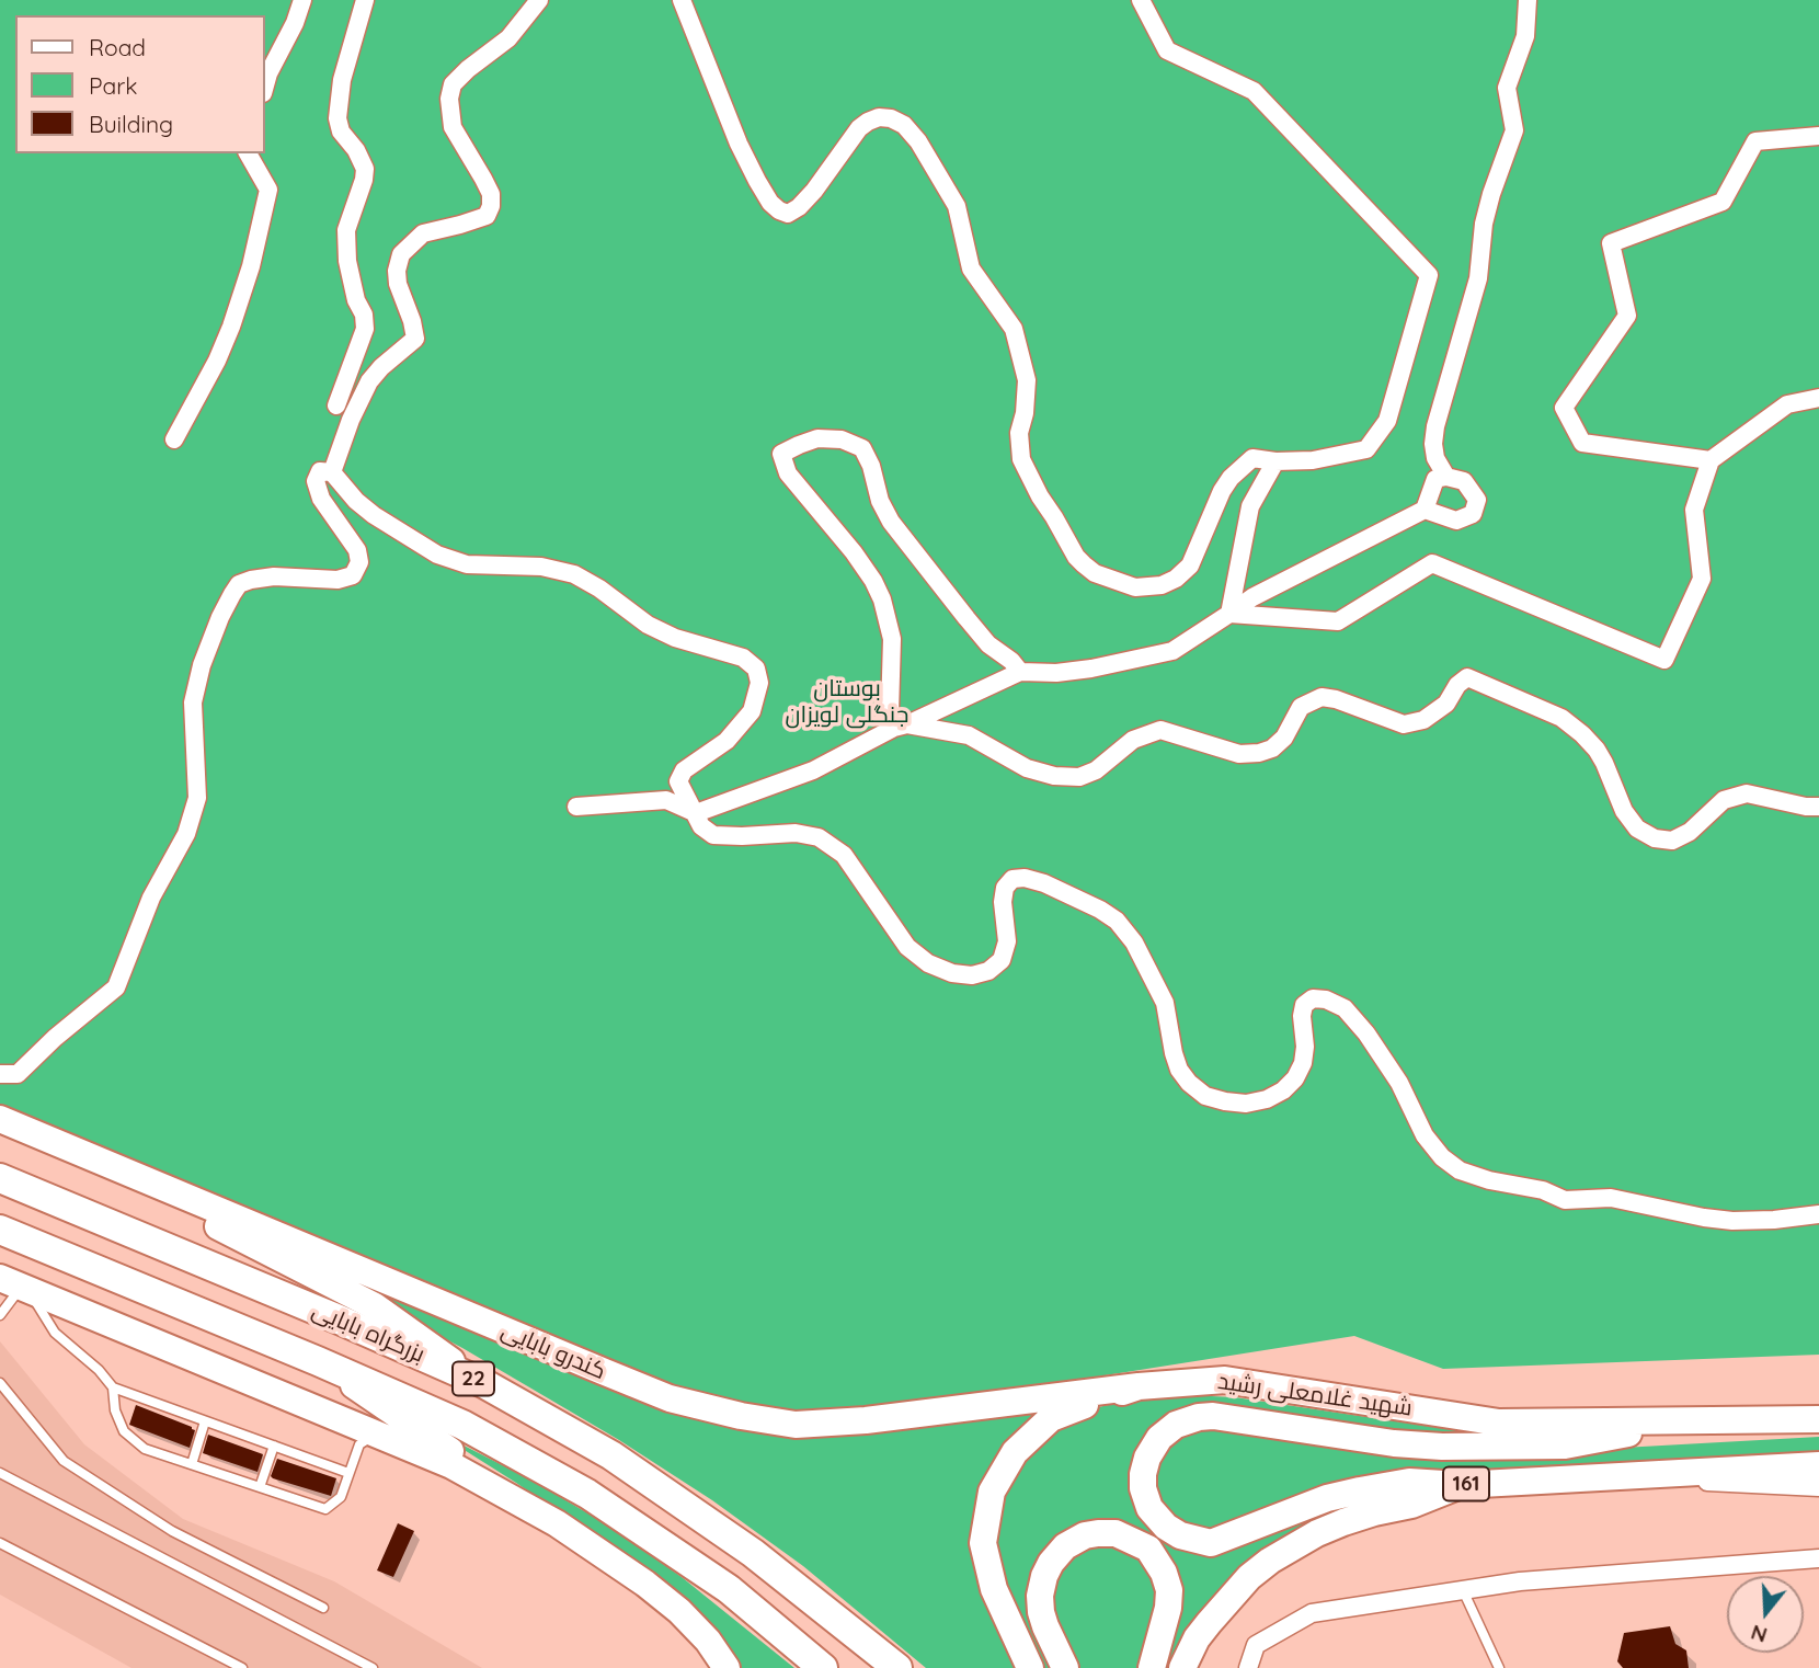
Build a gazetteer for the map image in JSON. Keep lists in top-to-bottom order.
{
  "streets": {
    "highway": ["بزرگراه بابایی", "22"],
    "main road": ["کندرو بابایی", "شهید غلامعلی رشید", "161"]
  },
  "crossings": [
    ["کندرو بابایی", "شهید غلامعلی رشید"]
  ],
  "parks": ["بوستان جنگلی لویزان"],
  "legend": ["Road", "Park", "Building"],
  "north": "bottom"
}
